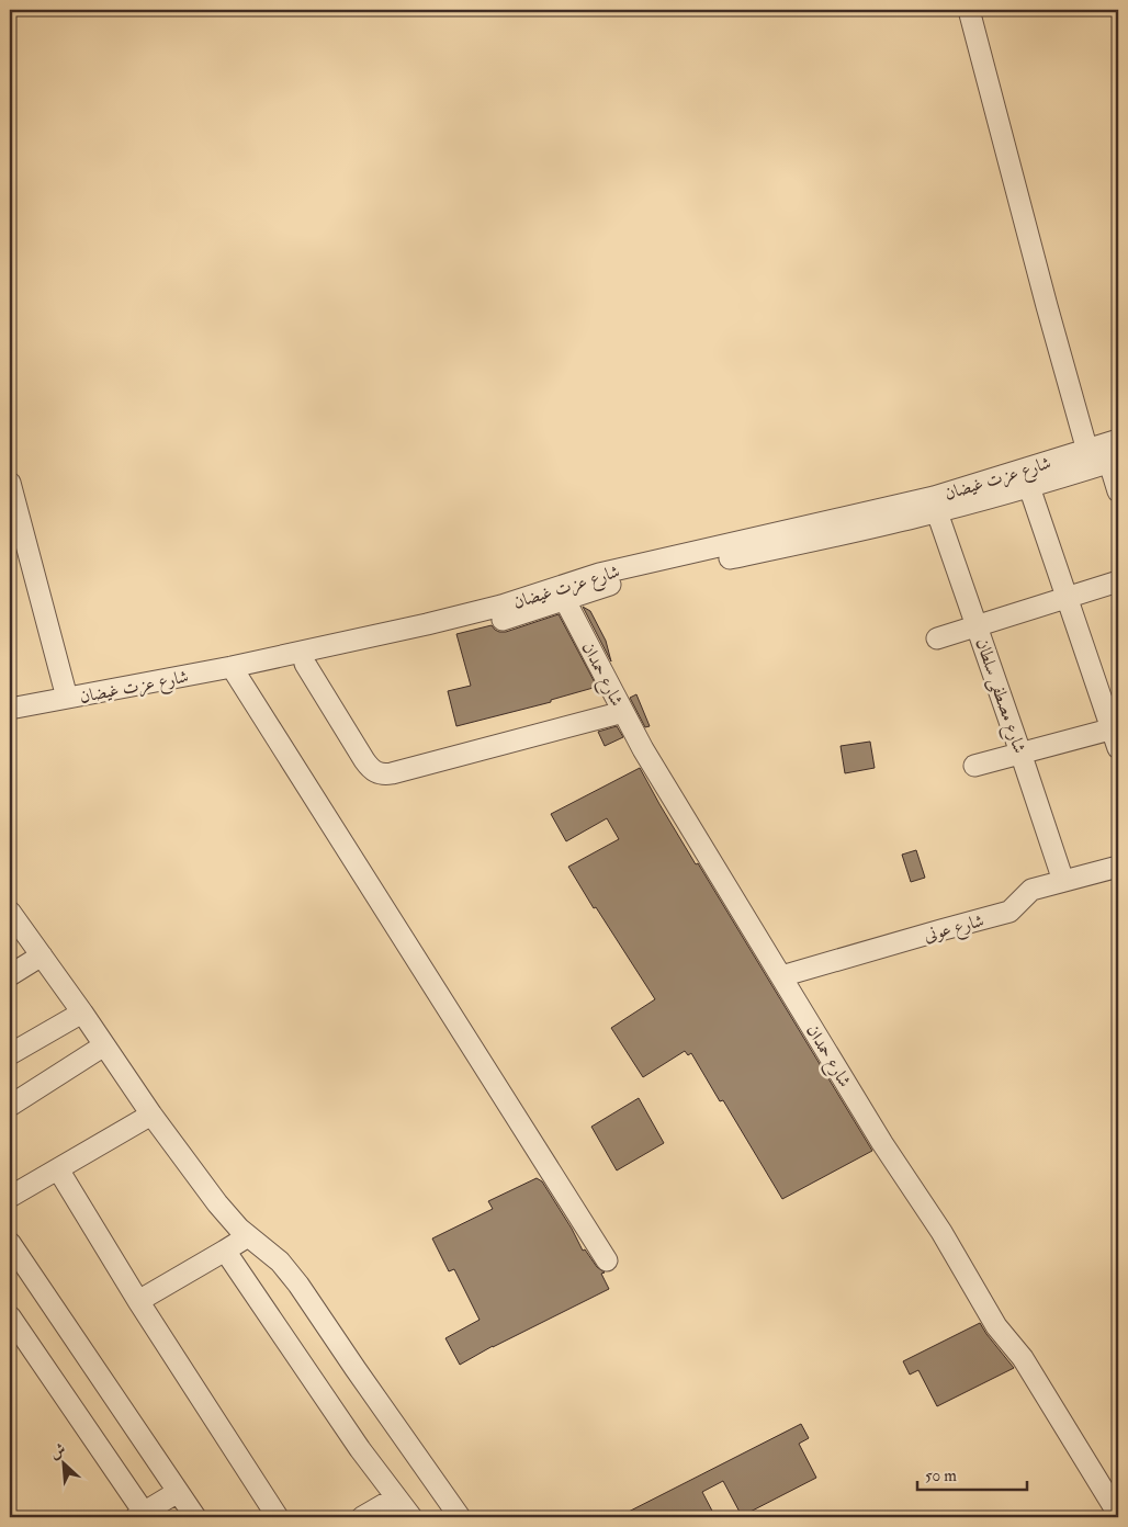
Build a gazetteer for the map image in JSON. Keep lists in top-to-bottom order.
{
  "streets": {
    "street": [
      "شارع عزت غيضان",
      "شارع حمدان",
      "شارع مصطفى سلطان",
      "شارع عونى"
    ]
  },
  "crossings": [
    ["شارع عزت غيضان", "شارع حمدان"],
    ["شارع عزت غيضان", "شارع مصطفى سلطان"],
    ["شارع حمدان", "شارع عونى"],
    ["شارع مصطفى سلطان", "شارع عونى"]
  ],
  "scale_bar": "50 m",
  "north": "top left"
}
